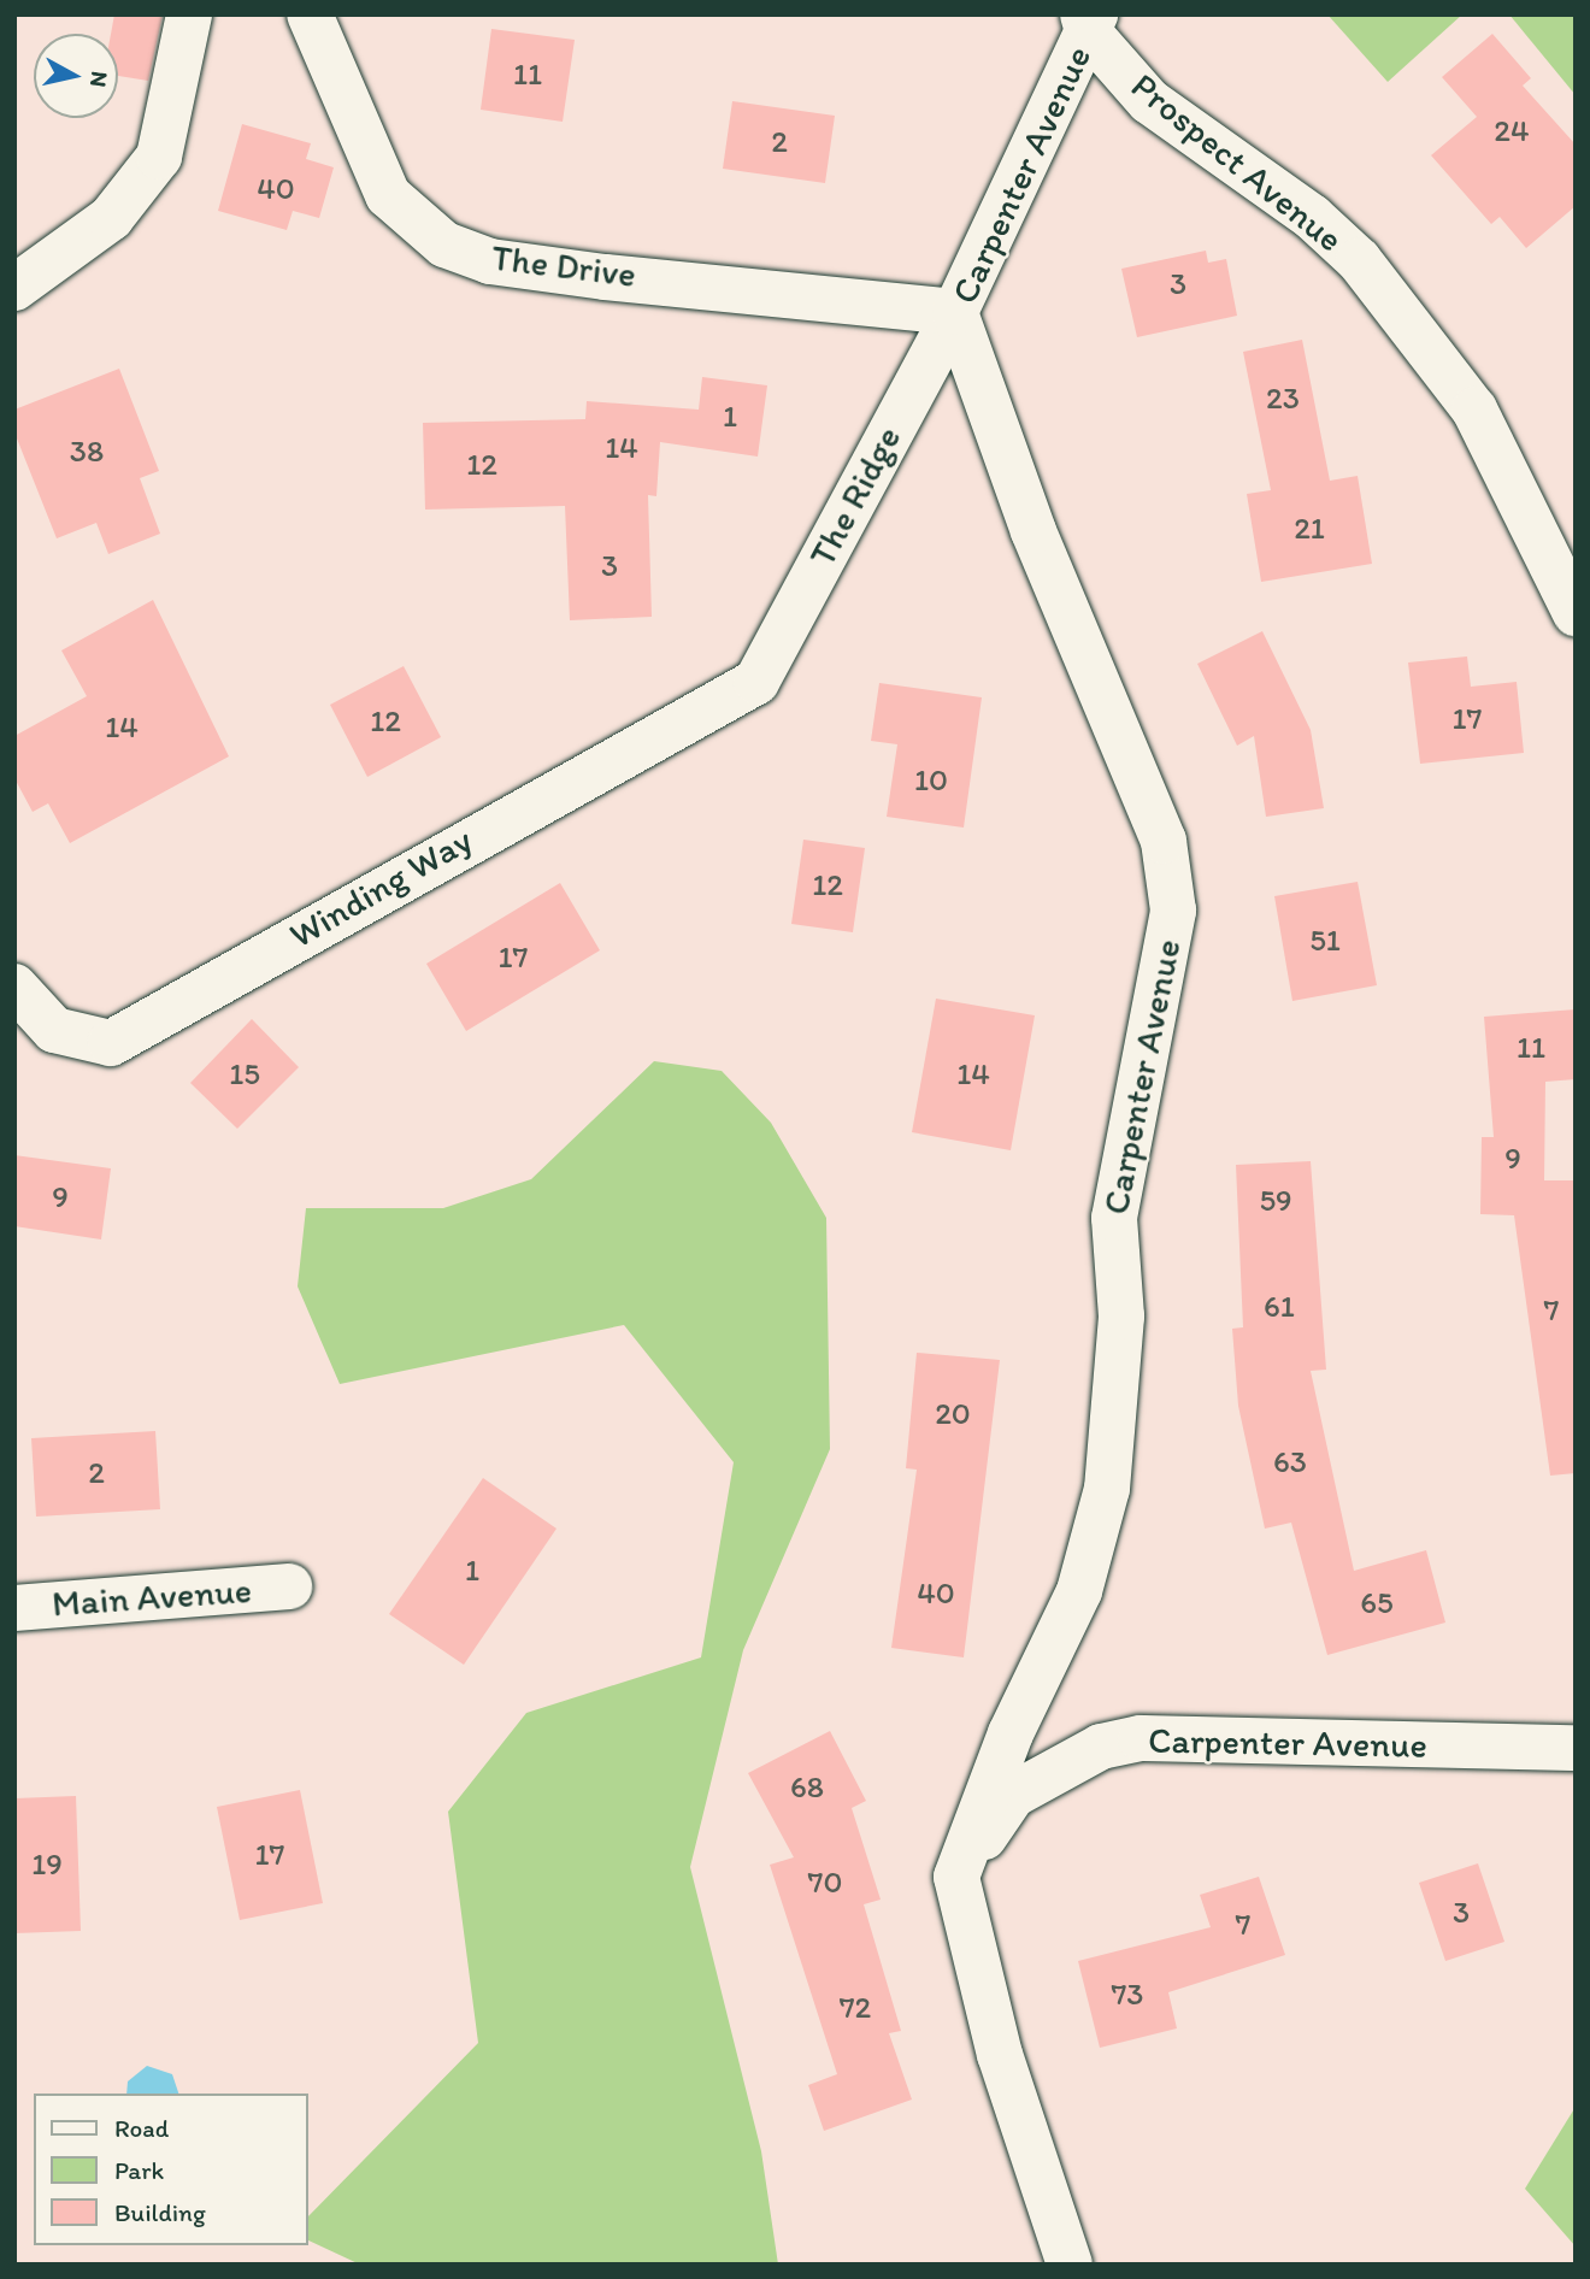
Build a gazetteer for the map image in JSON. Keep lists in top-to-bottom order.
{
  "streets": {
    "street": [
      "Prospect Avenue",
      "Carpenter Avenue",
      "The Drive",
      "The Ridge",
      "Winding Way",
      "Main Avenue"
    ]
  },
  "crossings": [
    ["Prospect Avenue", "Carpenter Avenue"],
    ["Carpenter Avenue", "The Drive"],
    ["Carpenter Avenue", "The Ridge"],
    ["The Drive", "The Ridge"],
    ["The Ridge", "Winding Way"]
  ],
  "house_numbers": [
    "11",
    "24",
    "2",
    "40",
    "3",
    "23",
    "1",
    "14",
    "38",
    "12",
    "21",
    "3",
    "17",
    "12",
    "14",
    "10",
    "12",
    "51",
    "17",
    "11",
    "15",
    "14",
    "9",
    "9",
    "59",
    "61",
    "7",
    "20",
    "63",
    "2",
    "1",
    "40",
    "65",
    "68",
    "17",
    "19",
    "70",
    "3",
    "7",
    "73",
    "72"
  ],
  "legend": ["Road", "Park", "Building"],
  "north": "right"
}
